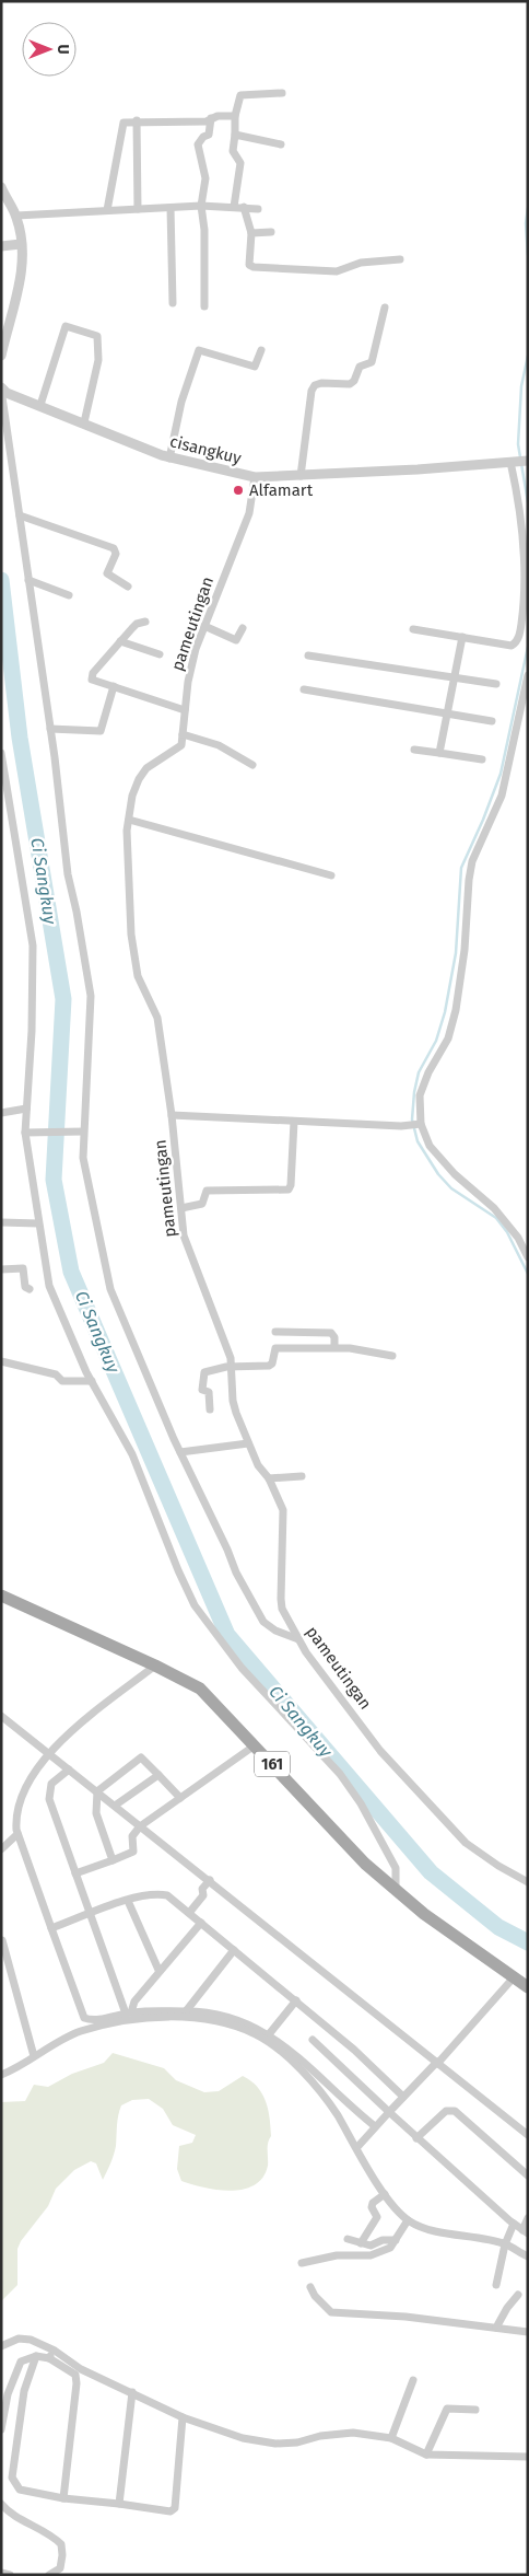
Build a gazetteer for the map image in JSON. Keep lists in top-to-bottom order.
{
  "streets": {
    "main road": ["161"],
    "street": ["cisangkuy", "pameutingan"]
  },
  "crossings": [
    ["cisangkuy", "pameutingan"]
  ],
  "water": ["Ci Sangkuy"],
  "places": ["Alfamart"],
  "north": "right"
}
